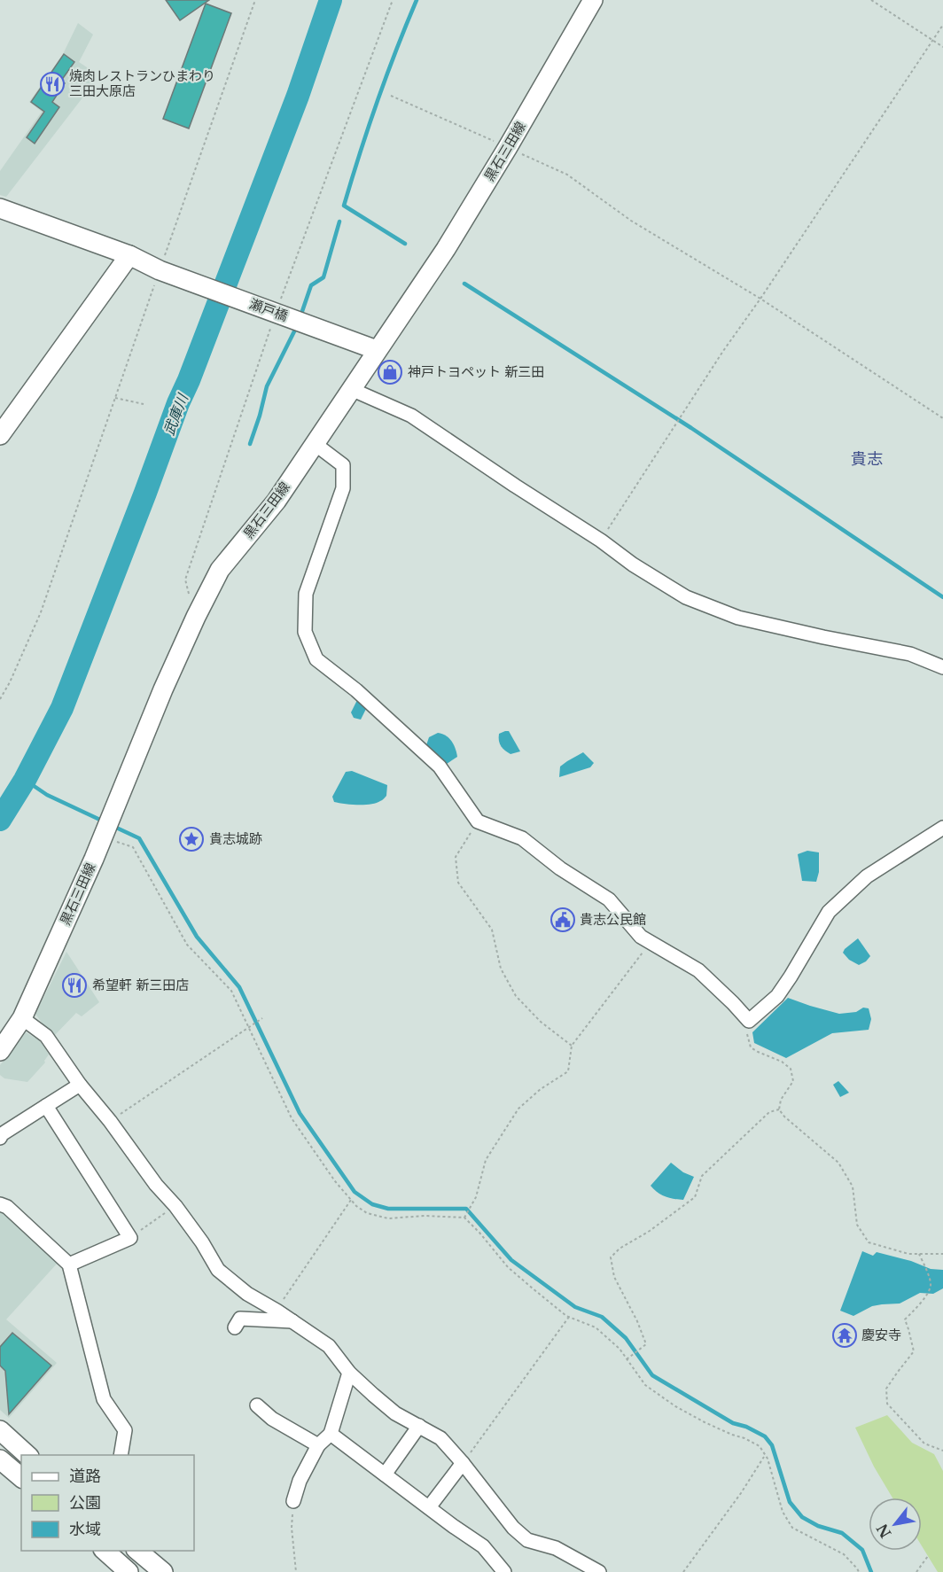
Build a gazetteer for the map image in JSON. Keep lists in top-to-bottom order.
{
  "streets": {
    "main road": ["黒石三田線", "瀬戸橋"]
  },
  "crossings": [
    ["黒石三田線", "瀬戸橋"]
  ],
  "districts": ["貴志"],
  "water": ["武庫川"],
  "places": {
    "restaurant": ["焼肉レストランひまわり 三田大原店", "希望軒 新三田店"],
    "shop": ["神戸トヨペット 新三田"],
    "place": ["貴志城跡"],
    "public building": ["貴志公民館"],
    "temple": ["慶安寺"]
  },
  "legend": ["道路", "公園", "水域"],
  "north": "bottom left"
}
